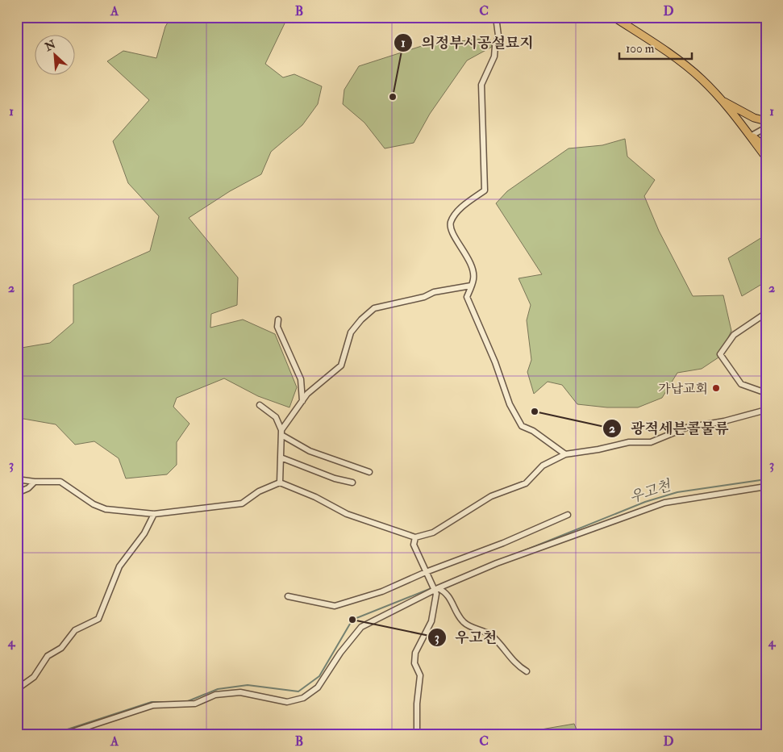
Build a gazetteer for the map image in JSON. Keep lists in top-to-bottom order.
{
  "water": ["우고천"],
  "places": [
    "의정부시공설묘지",
    "가납교회",
    "광적세븐콜물류",
    "우고천"
  ],
  "scale_bar": "100 m",
  "north": "top left",
  "grid": {
    "columns": [
      "A",
      "B",
      "C",
      "D"
    ],
    "rows": [
      "1",
      "2",
      "3",
      "4"
    ]
  }
}
